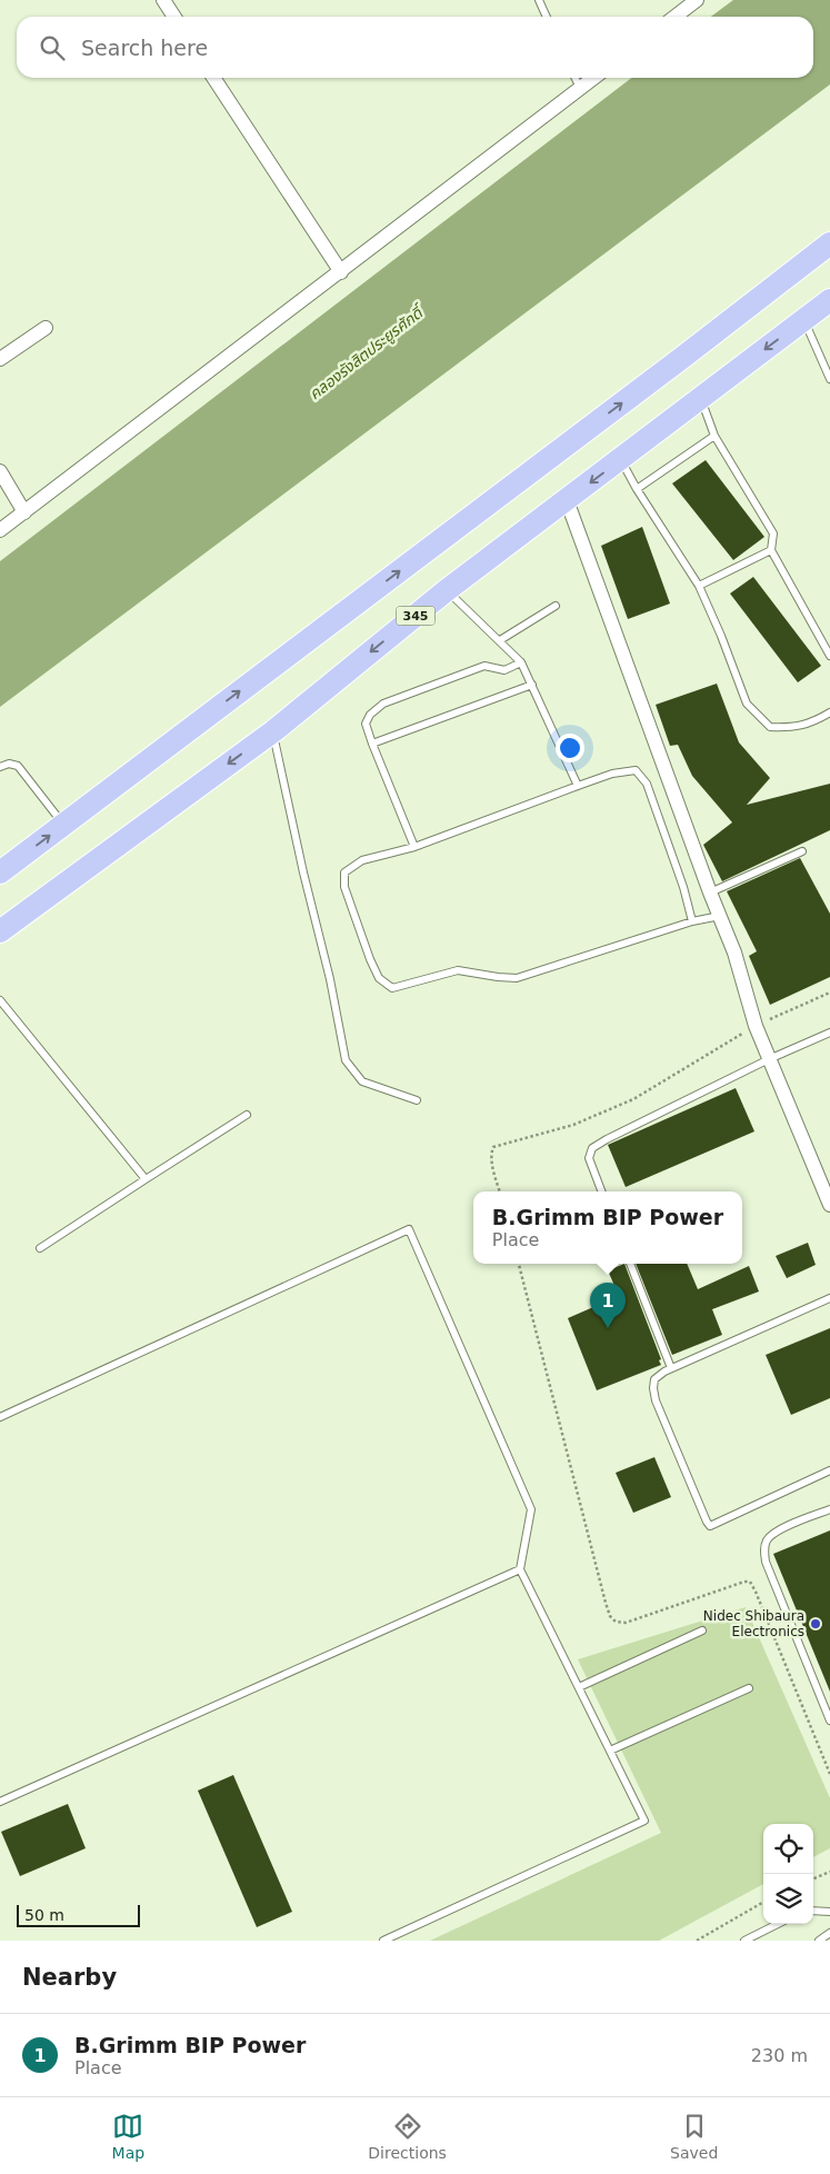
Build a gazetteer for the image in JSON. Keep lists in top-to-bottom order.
{
  "streets": {
    "main road": ["345"]
  },
  "water": ["คลองรังสิตประยูรศักดิ์"],
  "places": ["Nidec Shibaura Electronics"],
  "scale_bar": "50 m",
  "page": {
    "search": "Search here",
    "popup": ["B.Grimm BIP Power", "Place"],
    "pins": "1",
    "scale": "50 m",
    "heading": "Nearby",
    "list": [
      {
        "mark": "1",
        "name": "B.Grimm BIP Power",
        "note": "Place",
        "value": "230 m"
      }
    ],
    "nav": ["Map", "Directions", "Saved"]
  }
}
